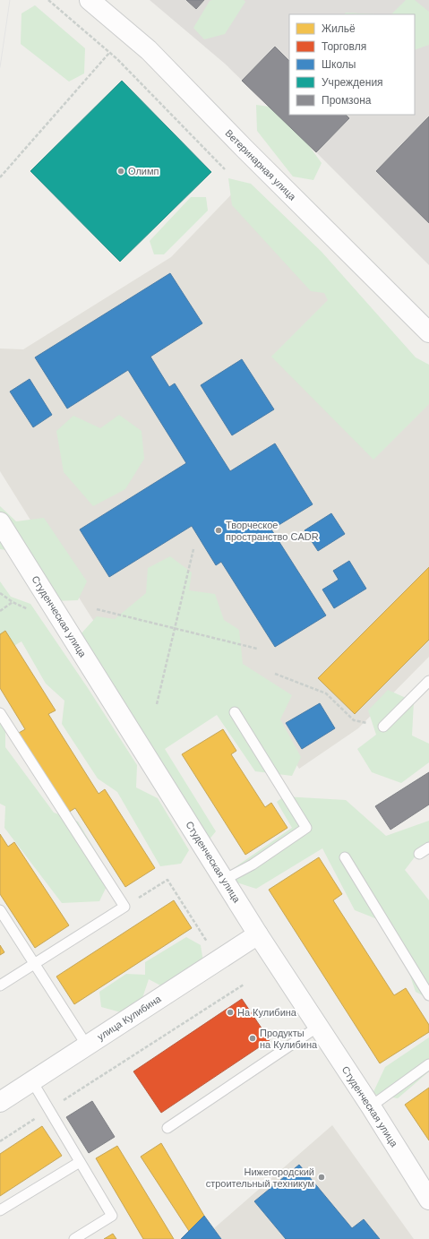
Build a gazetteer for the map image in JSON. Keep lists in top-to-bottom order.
{
  "streets": {
    "street": ["Ветеринарная улица", "Студенческая улица", "улица Кулибина"]
  },
  "crossings": [
    ["Студенческая улица", "улица Кулибина"]
  ],
  "places": [
    "Олимп",
    "Творческое пространство CADR",
    "На Кулибина",
    "Продукты на Кулибина",
    "Нижегородский строительный техникум"
  ],
  "legend": [
    "Жильё",
    "Торговля",
    "Школы",
    "Учреждения",
    "Промзона"
  ]
}
